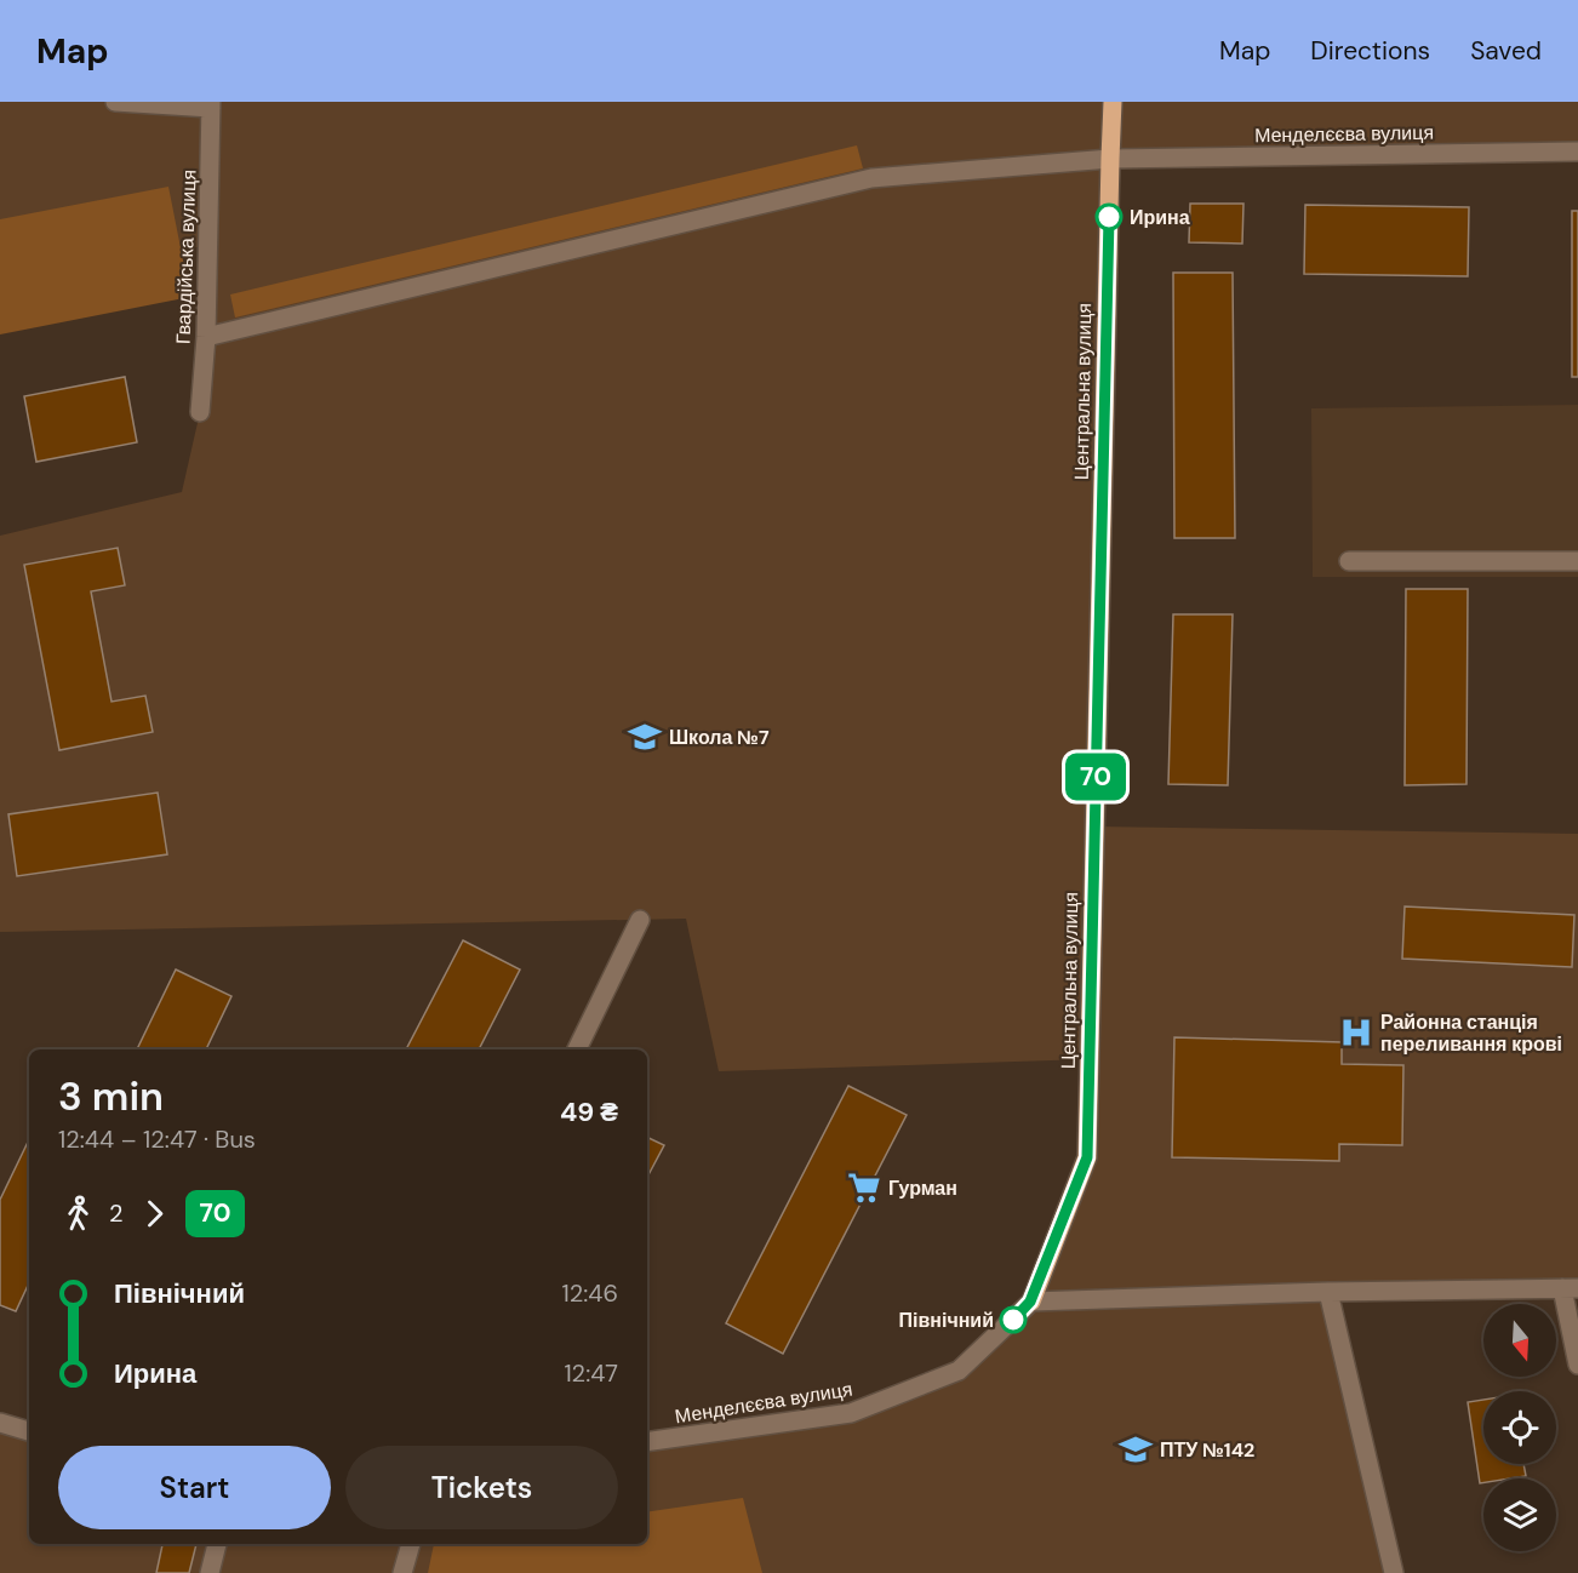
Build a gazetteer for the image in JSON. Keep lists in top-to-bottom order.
{
  "streets": {
    "main road": ["Центральна вулиця"],
    "street": ["Менделєєва вулиця", "Гвардійська вулиця"]
  },
  "crossings": [
    ["Менделєєва вулиця", "Гвардійська вулиця"],
    ["Менделєєва вулиця", "Центральна вулиця"]
  ],
  "places": {
    "other": ["Ирина", "Північний"],
    "school or university": ["Школа №7", "ПТУ №142"],
    "hospital": ["Районна станція переливання крові"],
    "supermarket": ["Гурман"]
  },
  "lines": ["bus line 70"],
  "north": "bottom",
  "page": {
    "header": "Map",
    "nav": ["Map", "Directions", "Saved"],
    "on_map": "70",
    "heading": ["3 min", "12:44 – 12:47 · Bus", "49 ₴"],
    "legs": ["2", "70"],
    "list": [
      {
        "name": "Північний",
        "value": "12:46"
      },
      {
        "name": "Ирина",
        "value": "12:47"
      }
    ],
    "buttons": ["Start", "Tickets"]
  }
}
